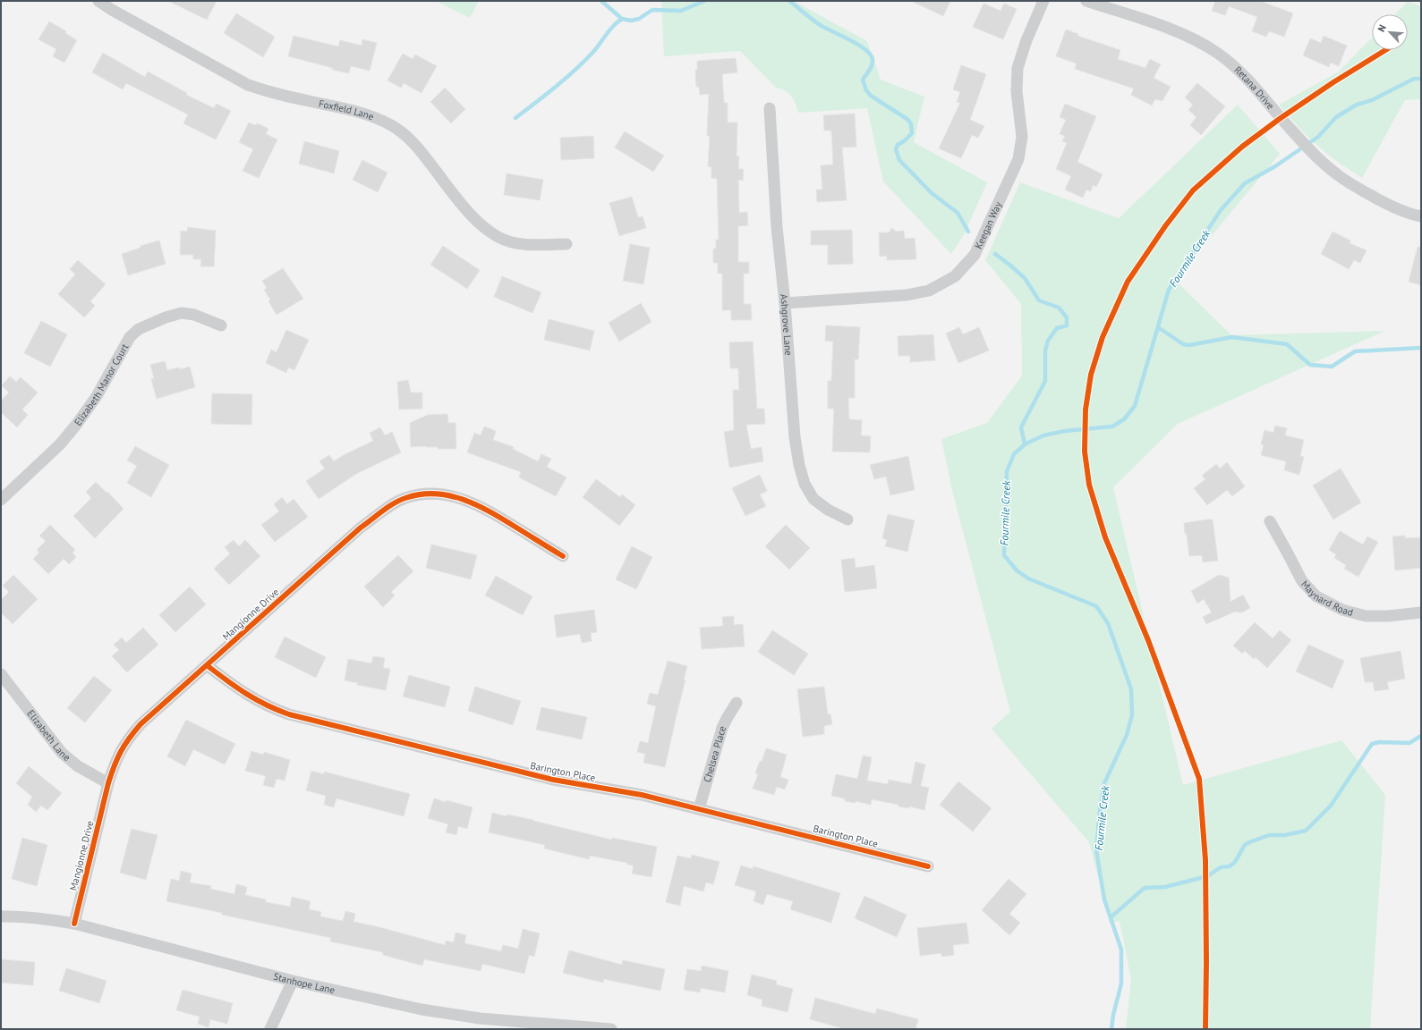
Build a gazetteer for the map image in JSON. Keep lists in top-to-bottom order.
{
  "streets": {
    "street": [
      "Retana Drive",
      "Foxfield Lane",
      "Keegan Way",
      "Ashgrove Lane",
      "Elizabeth Manor Court",
      "Maynard Road",
      "Mangionne Drive",
      "Elizabeth Lane",
      "Chelsea Place",
      "Barington Place",
      "Stanhope Lane"
    ]
  },
  "crossings": [
    ["Keegan Way", "Ashgrove Lane"],
    ["Mangionne Drive", "Elizabeth Lane"],
    ["Mangionne Drive", "Barington Place"],
    ["Mangionne Drive", "Stanhope Lane"],
    ["Chelsea Place", "Barington Place"]
  ],
  "water": ["Fourmile Creek"],
  "north": "top left"
}
